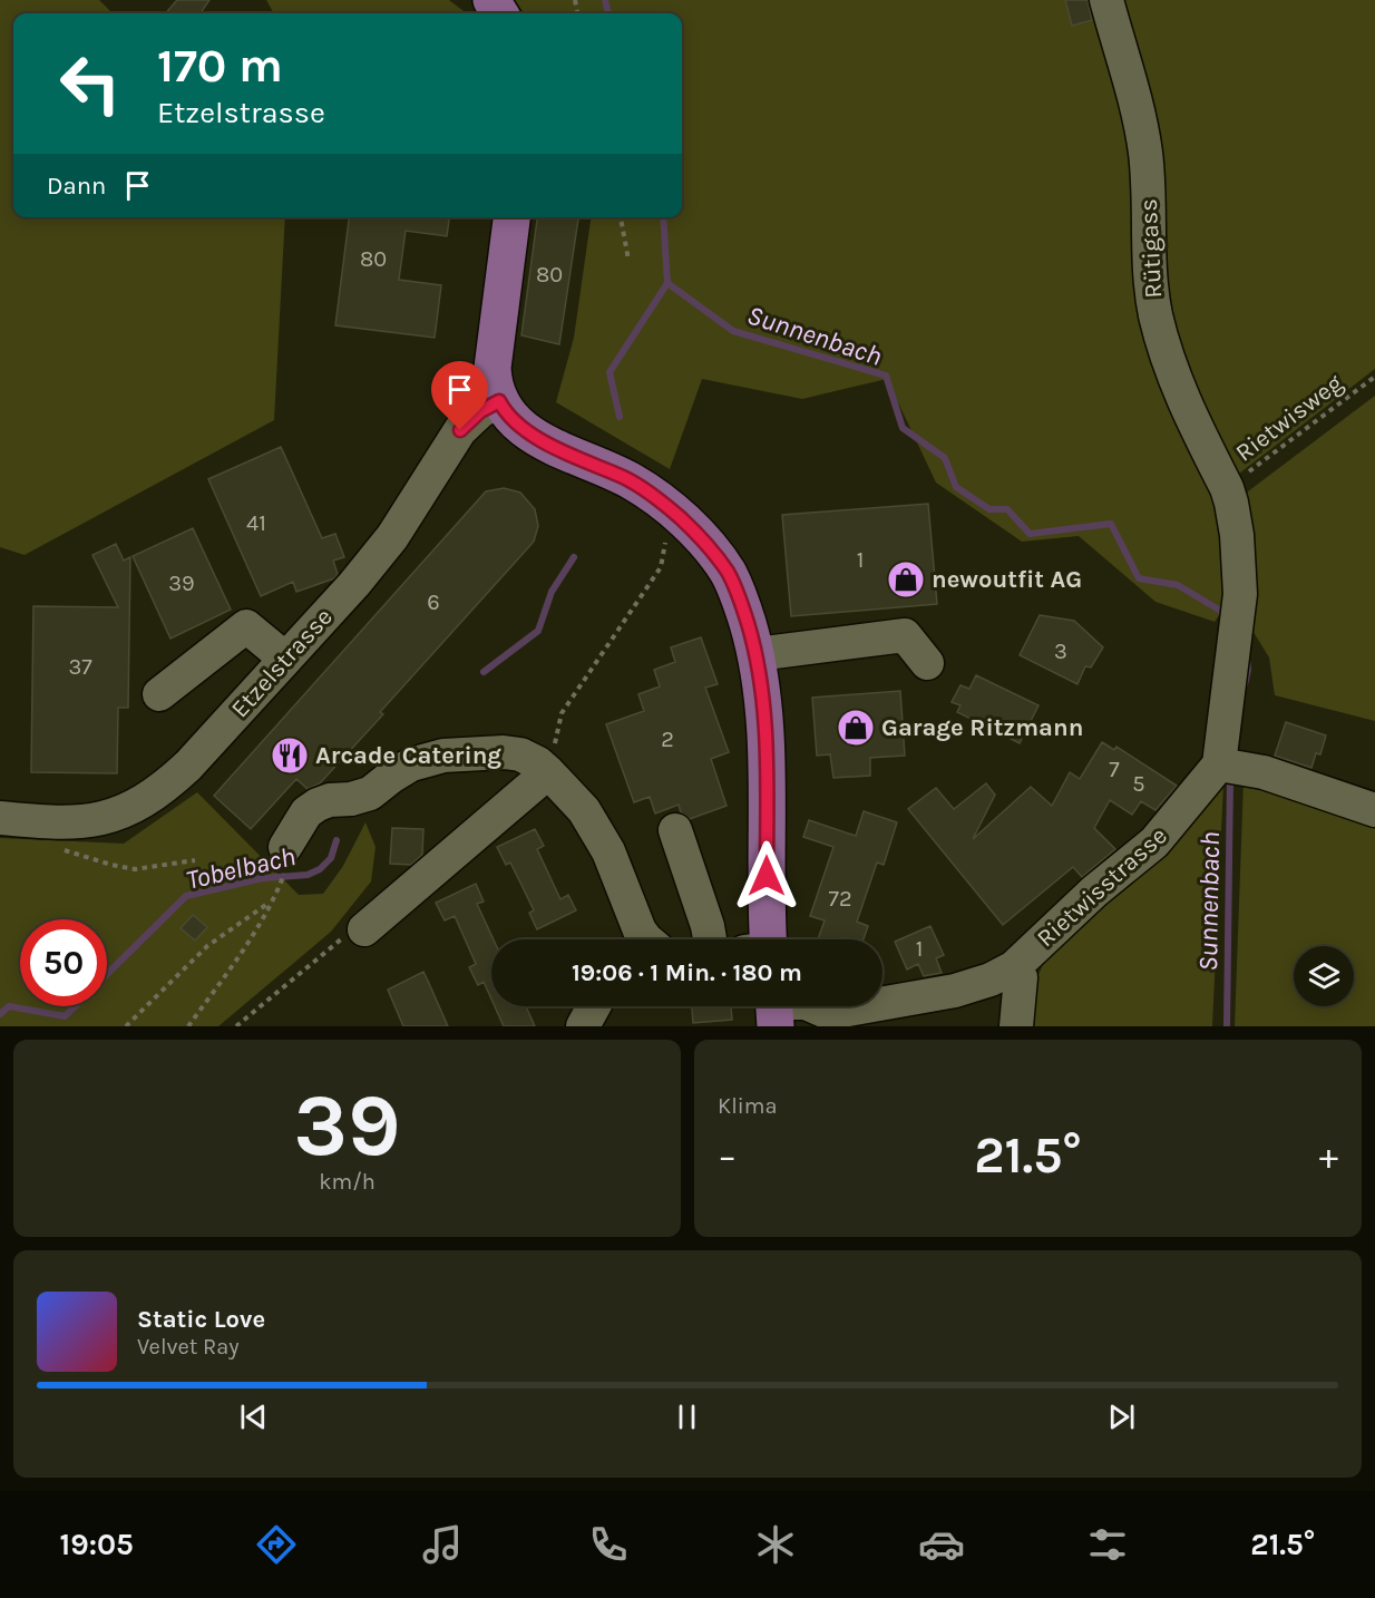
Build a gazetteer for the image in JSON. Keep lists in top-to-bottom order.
{
  "streets": {
    "street": ["Rütigass", "Etzelstrasse", "Rietwisstrasse"],
    "path": ["Rietwisweg"]
  },
  "crossings": [
    ["Rütigass", "Rietwisweg"]
  ],
  "water": ["Sunnenbach", "Tobelbach"],
  "places": {
    "shop": ["newoutfit AG", "Garage Ritzmann"],
    "restaurant": ["Arcade Catering"]
  },
  "house_numbers": [
    "80",
    "80",
    "41",
    "1",
    "39",
    "6",
    "3",
    "37",
    "2",
    "7",
    "5",
    "72",
    "1"
  ],
  "page": {
    "turn": ["170 m", "Etzelstrasse"],
    "then": "Dann",
    "limit": "50",
    "trip": "19:06 · 1 Min. · 180 m",
    "tile": [
      ["39", "km/h"],
      "Klima"
    ],
    "heat": ["−", "21.5°", "+"],
    "song": ["Static Love", "Velvet Ray"],
    "tabs": ["19:05", "21.5°"]
  }
}
